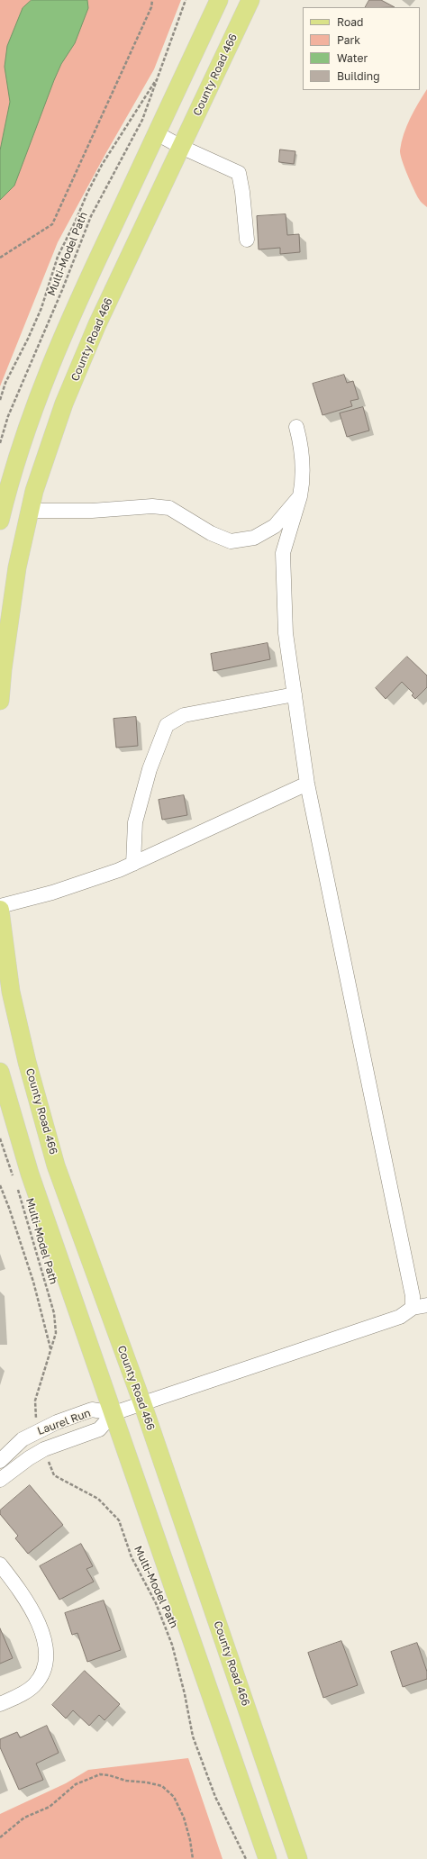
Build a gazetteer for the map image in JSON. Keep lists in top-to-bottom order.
{
  "streets": {
    "main road": ["County Road 466"],
    "street": ["Laurel Run"],
    "path": ["Multi-Model Path"]
  },
  "crossings": [
    ["Multi-Model Path", "Laurel Run"]
  ],
  "legend": [
    "Road",
    "Park",
    "Water",
    "Building"
  ]
}
